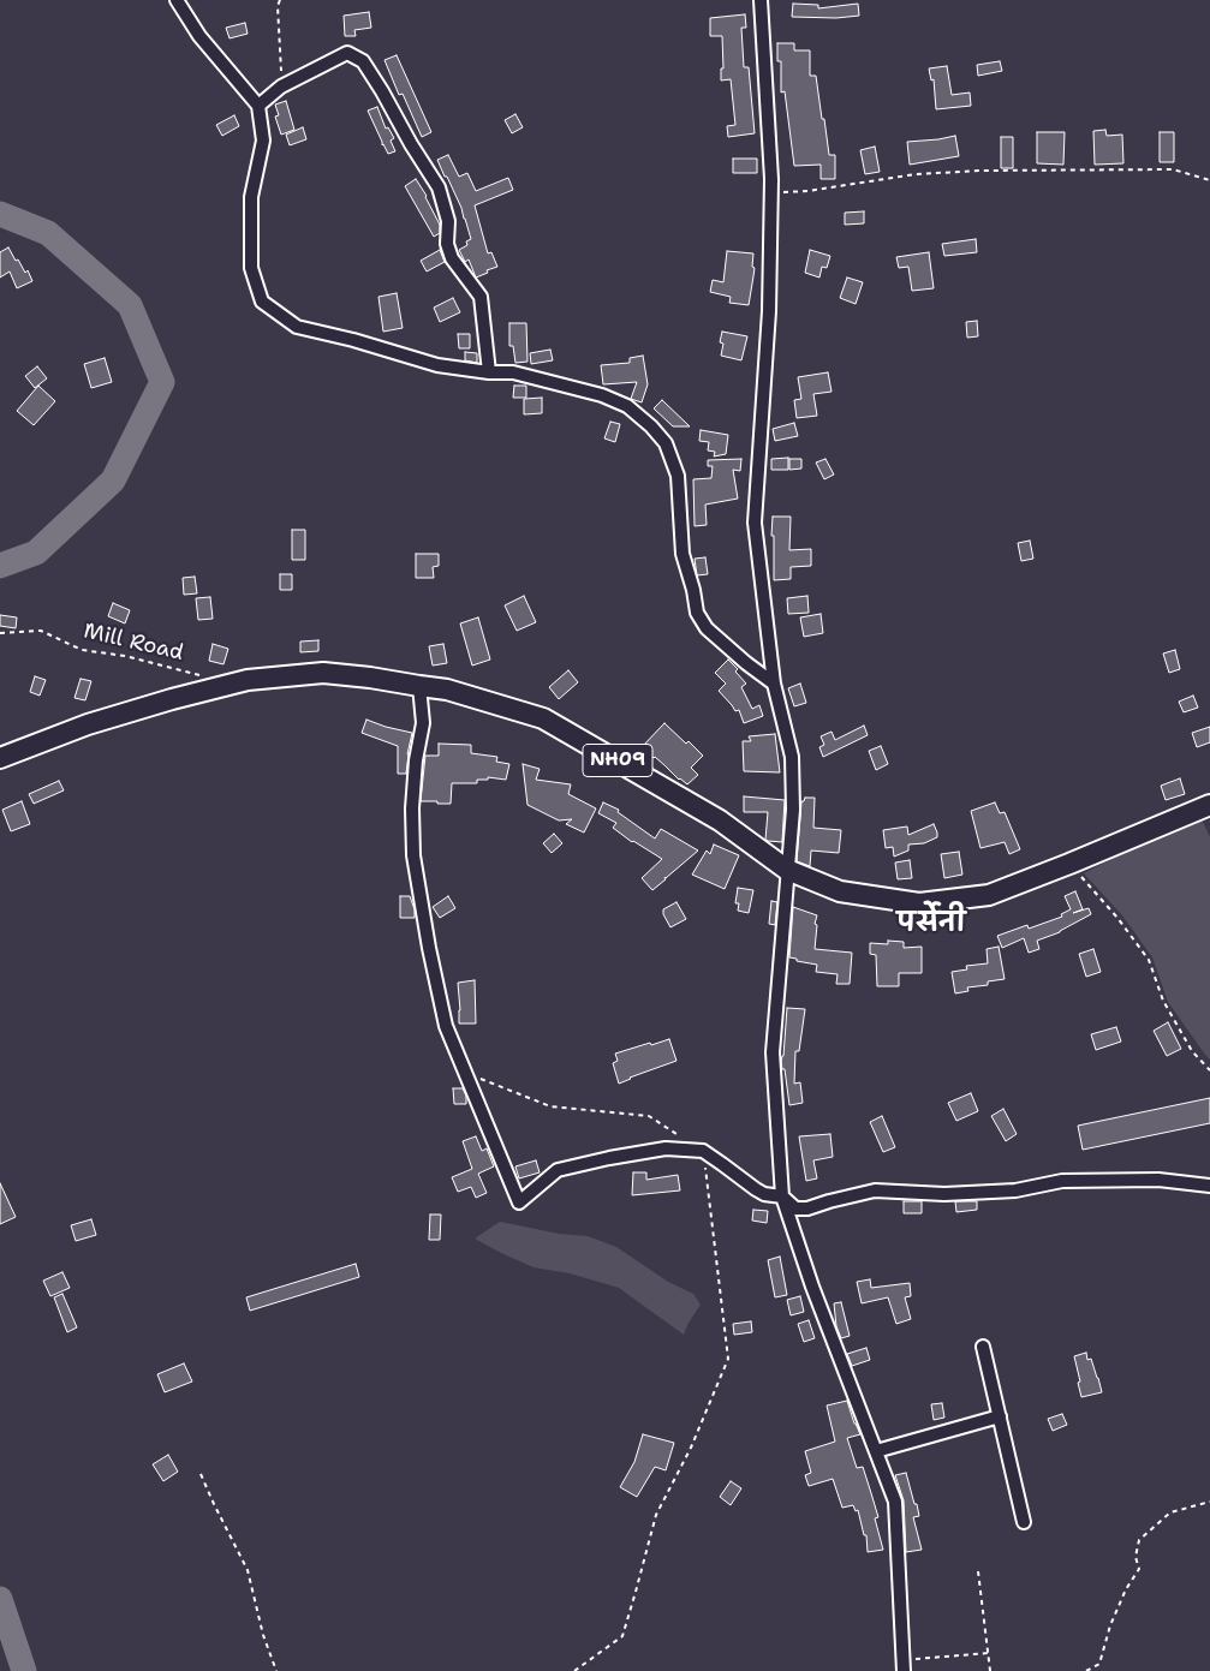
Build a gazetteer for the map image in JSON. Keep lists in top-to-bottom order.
{
  "streets": {
    "main road": ["NH09"],
    "path": ["Mill Road"]
  },
  "crossings": [
    ["Mill Road", "NH09"]
  ],
  "districts": ["पर्सेनी"]
}
